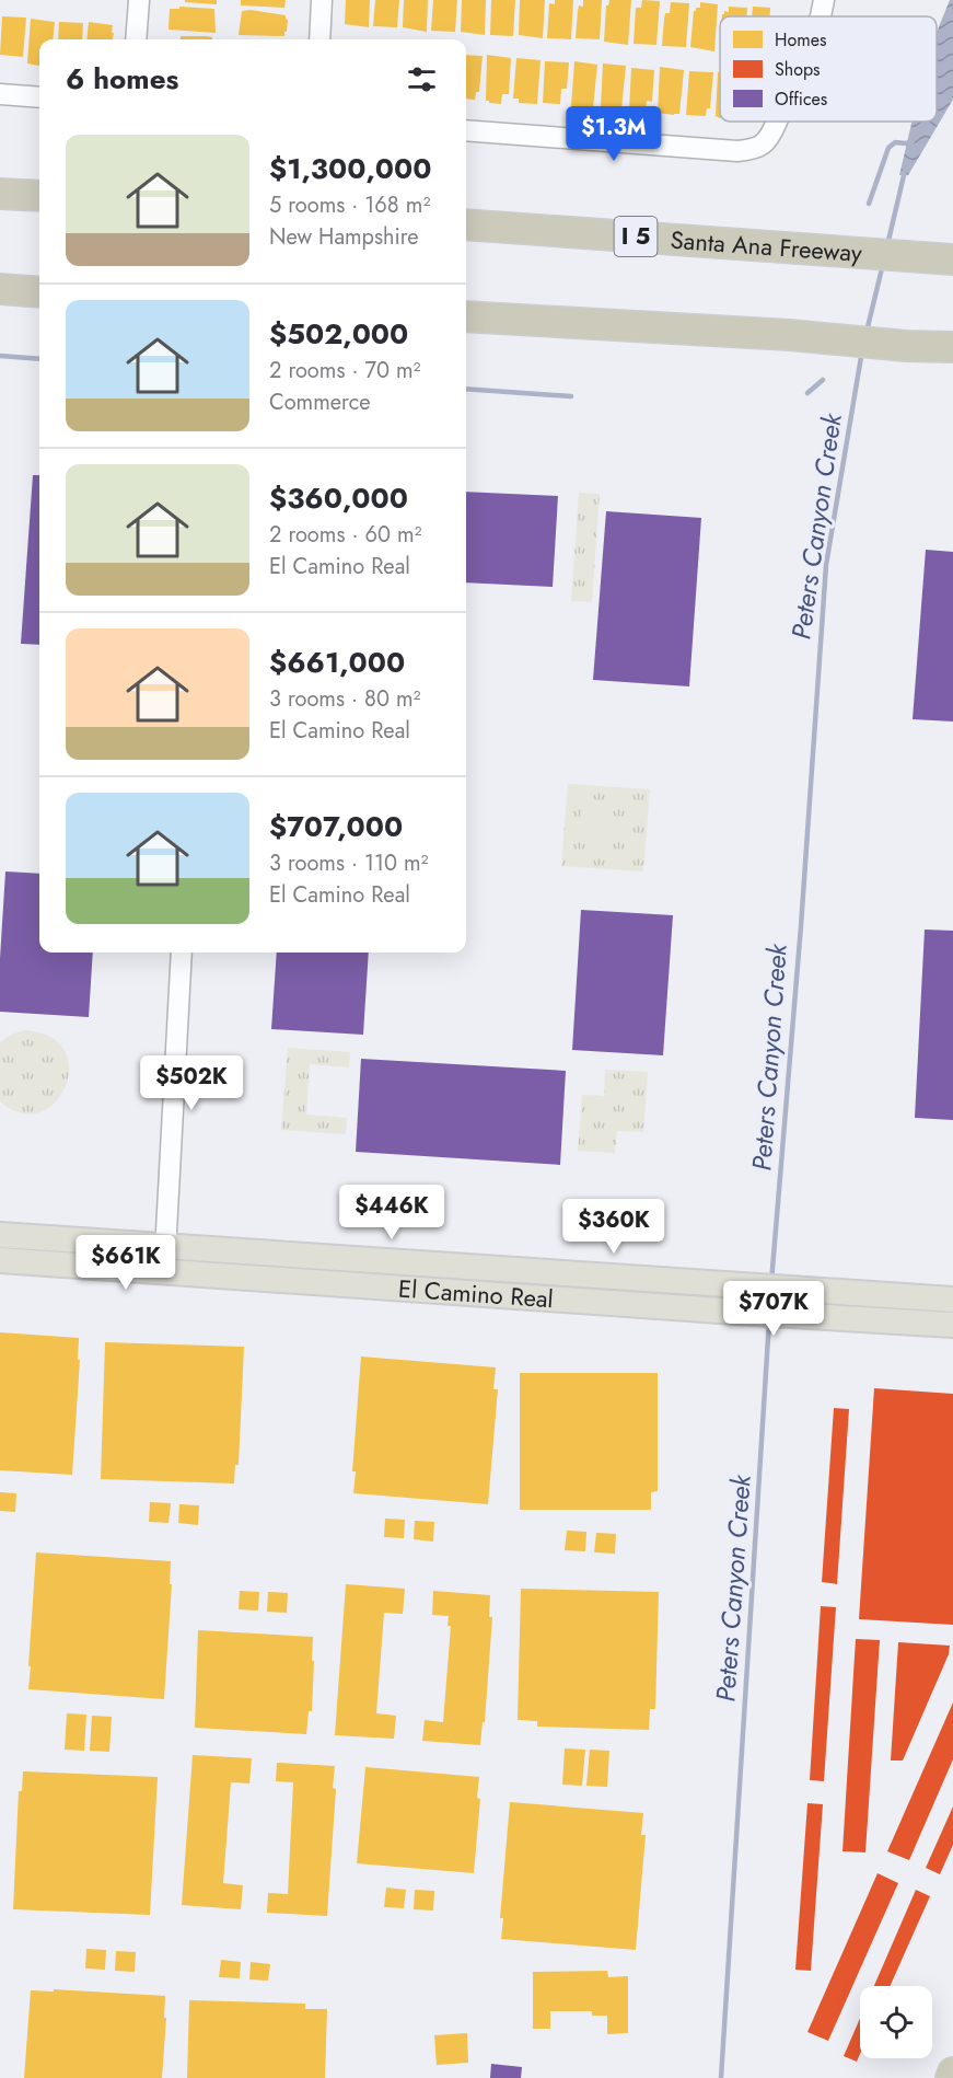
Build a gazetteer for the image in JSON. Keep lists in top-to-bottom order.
{
  "streets": {
    "highway": ["I 5", "Santa Ana Freeway"],
    "main road": ["El Camino Real"]
  },
  "water": ["Peters Canyon Creek"],
  "legend": ["Homes", "Shops", "Offices"],
  "page": {
    "heading": "6 homes",
    "price": [
      "$1.3M",
      "$502K",
      "$446K",
      "$360K",
      "$661K",
      "$707K"
    ],
    "list": [
      {
        "name": "$1,300,000",
        "note": "5 rooms · 168 m² · New Hampshire"
      },
      {
        "name": "$502,000",
        "note": "2 rooms · 70 m² · Commerce"
      },
      {
        "name": "$360,000",
        "note": "2 rooms · 60 m² · El Camino Real"
      },
      {
        "name": "$661,000",
        "note": "3 rooms · 80 m² · El Camino Real"
      },
      {
        "name": "$707,000",
        "note": "3 rooms · 110 m² · El Camino Real"
      }
    ]
  }
}
